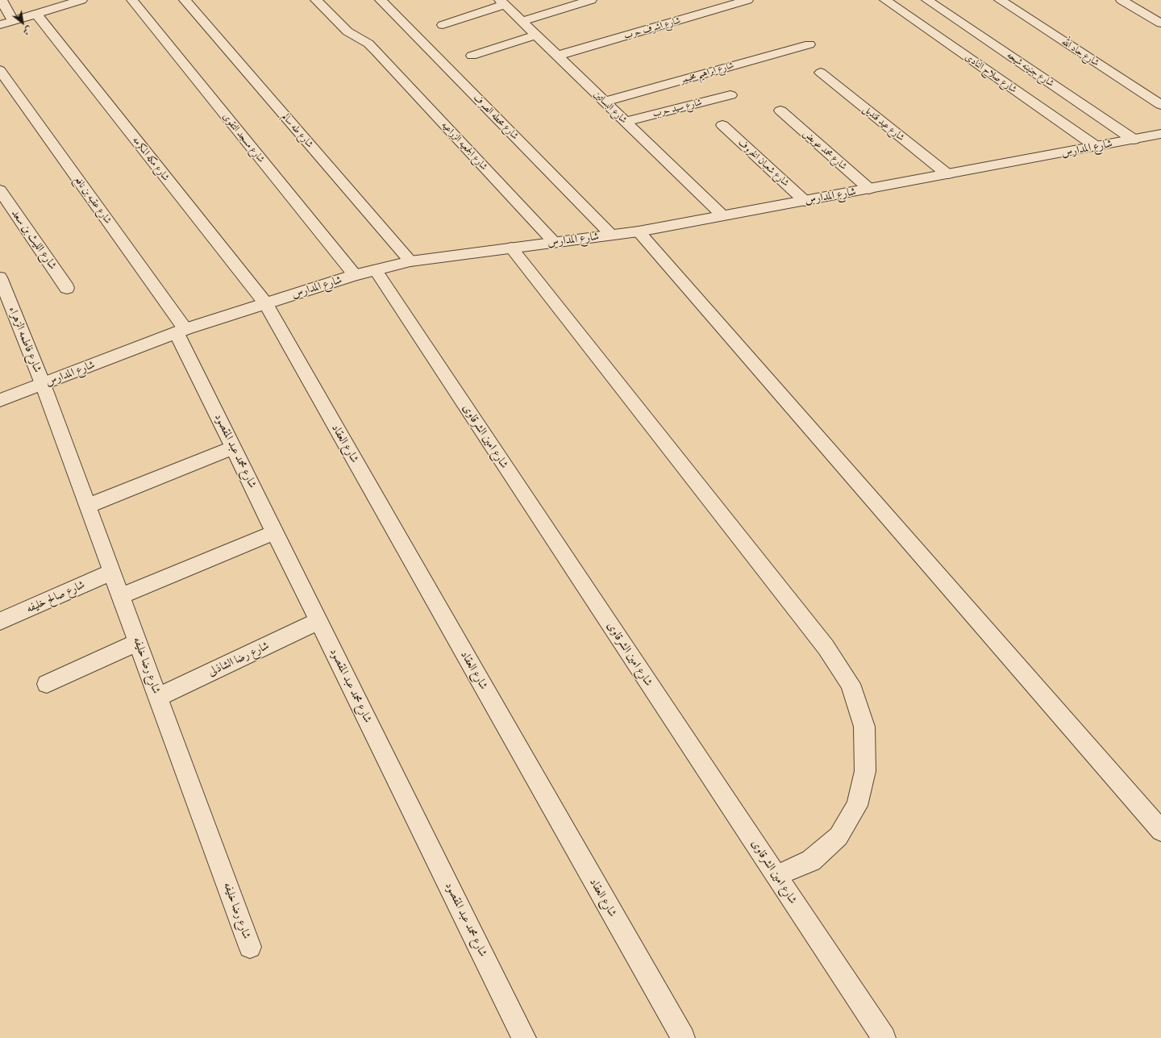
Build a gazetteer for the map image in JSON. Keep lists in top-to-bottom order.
{
  "streets": {
    "street": [
      "شارع اشرف حرب",
      "شارع جاد الله",
      "شارع جنينه شيحه",
      "شارع ابراهيم مخيمر",
      "شارع صلاح النادى",
      "شارع البساتين",
      "شارع سيد حرب",
      "شارع محطه الصرف",
      "شارع عيد قنديل",
      "شارع طه سالم",
      "شارع مسجد التقوى",
      "شارع الجمعيه الزراعيه",
      "شارع المدارس",
      "شارع محمد عويض",
      "شارع مكه المكرمه",
      "شارع شعبان الخروف",
      "شارع عقبه بن نافع",
      "شارع الليث بن سعد",
      "شارع فاطمه الزهراء",
      "شارع امين الشرقاوى",
      "شارع العقاد",
      "شارع محمد عبد المقصود",
      "شارع صالح خليفه",
      "شارع رضا الشاذلى",
      "شارع رضا خليفه"
    ]
  },
  "crossings": [
    ["شارع اشرف حرب", "شارع البساتين"],
    ["شارع جنينه شيحه", "شارع المدارس"],
    ["شارع ابراهيم مخيمر", "شارع البساتين"],
    ["شارع صلاح النادى", "شارع المدارس"],
    ["شارع البساتين", "شارع سيد حرب"],
    ["شارع البساتين", "شارع المدارس"],
    ["شارع محطه الصرف", "شارع المدارس"],
    ["شارع عيد قنديل", "شارع المدارس"],
    ["شارع طه سالم", "شارع المدارس"],
    ["شارع مسجد التقوى", "شارع المدارس"],
    ["شارع الجمعيه الزراعيه", "شارع المدارس"],
    ["شارع المدارس", "شارع محمد عويض"],
    ["شارع المدارس", "شارع مكه المكرمه"],
    ["شارع المدارس", "شارع شعبان الخروف"],
    ["شارع المدارس", "شارع عقبه بن نافع"],
    ["شارع المدارس", "شارع فاطمه الزهراء"],
    ["شارع المدارس", "شارع امين الشرقاوى"],
    ["شارع المدارس", "شارع العقاد"],
    ["شارع المدارس", "شارع محمد عبد المقصود"],
    ["شارع المدارس", "شارع رضا خليفه"],
    ["شارع مكه المكرمه", "شارع العقاد"],
    ["شارع عقبه بن نافع", "شارع محمد عبد المقصود"],
    ["شارع فاطمه الزهراء", "شارع رضا خليفه"],
    ["شارع محمد عبد المقصود", "شارع رضا الشاذلى"],
    ["شارع صالح خليفه", "شارع رضا خليفه"],
    ["شارع رضا الشاذلى", "شارع رضا خليفه"]
  ],
  "north": "bottom right"
}
